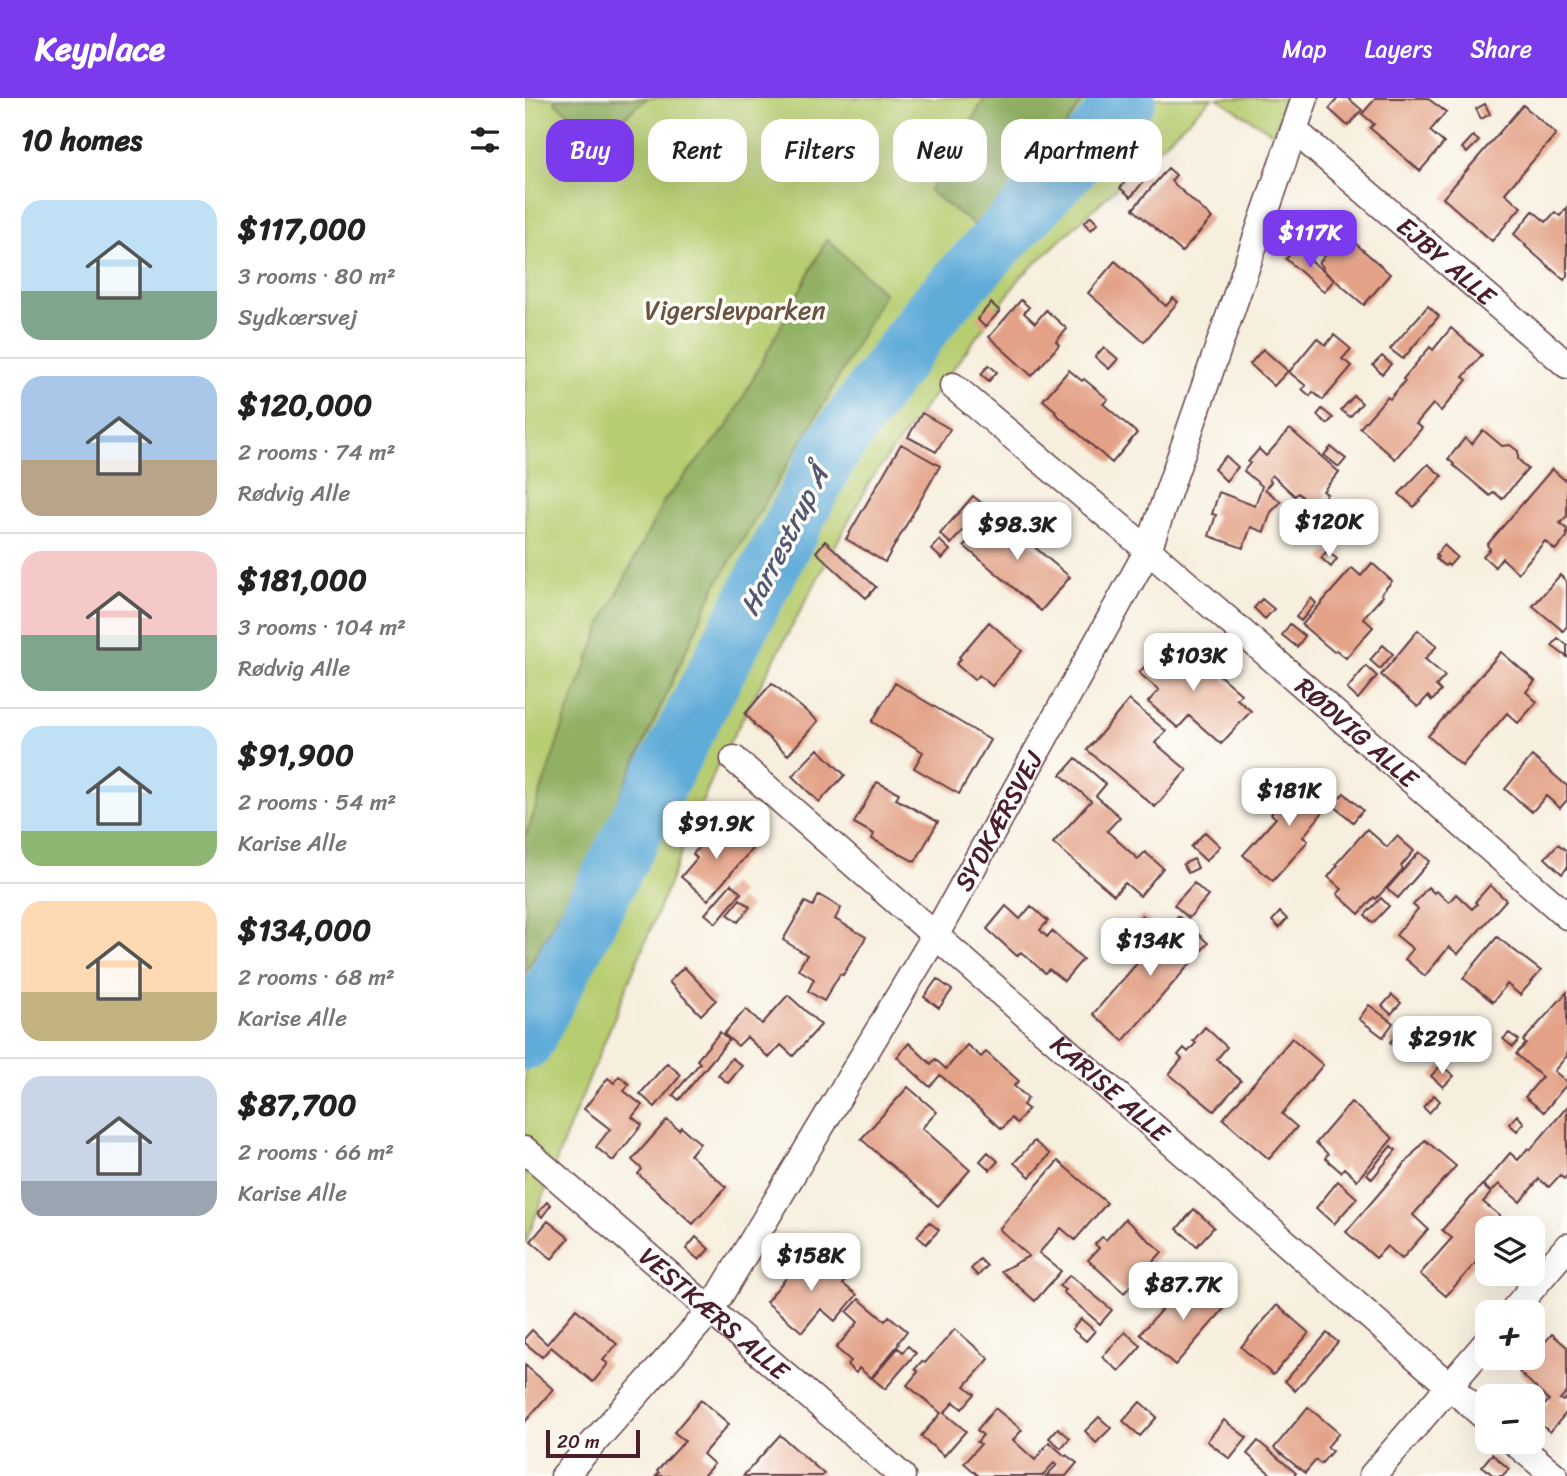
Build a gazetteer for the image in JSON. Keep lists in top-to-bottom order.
{
  "streets": {
    "street": [
      "EJBY ALLE",
      "RØDVIG ALLE",
      "SYDKÆRSVEJ",
      "KARISE ALLE",
      "VESTKÆRS ALLE"
    ]
  },
  "crossings": [
    ["EJBY ALLE", "SYDKÆRSVEJ"],
    ["RØDVIG ALLE", "SYDKÆRSVEJ"],
    ["SYDKÆRSVEJ", "KARISE ALLE"],
    ["SYDKÆRSVEJ", "VESTKÆRS ALLE"]
  ],
  "water": ["Harrestrup Å"],
  "parks": ["Vigerslevparken"],
  "scale_bar": "20 m",
  "page": {
    "header": "Keyplace",
    "nav": ["Map", "Layers", "Share"],
    "heading": "10 homes",
    "chip": [
      "Buy",
      "Rent",
      "Filters",
      "New",
      "Apartment"
    ],
    "list": [
      {
        "name": "$117,000",
        "note": "3 rooms · 80 m² · Sydkærsvej"
      },
      {
        "name": "$120,000",
        "note": "2 rooms · 74 m² · Rødvig Alle"
      },
      {
        "name": "$181,000",
        "note": "3 rooms · 104 m² · Rødvig Alle"
      },
      {
        "name": "$91,900",
        "note": "2 rooms · 54 m² · Karise Alle"
      },
      {
        "name": "$134,000",
        "note": "2 rooms · 68 m² · Karise Alle"
      },
      {
        "name": "$87,700",
        "note": "2 rooms · 66 m² · Karise Alle"
      }
    ],
    "price": [
      "$117K",
      "$120K",
      "$98.3K",
      "$103K",
      "$181K",
      "$91.9K",
      "$134K",
      "$291K",
      "$158K",
      "$87.7K"
    ],
    "map_buttons": ["+", "−"],
    "scale": "20 m"
  }
}
